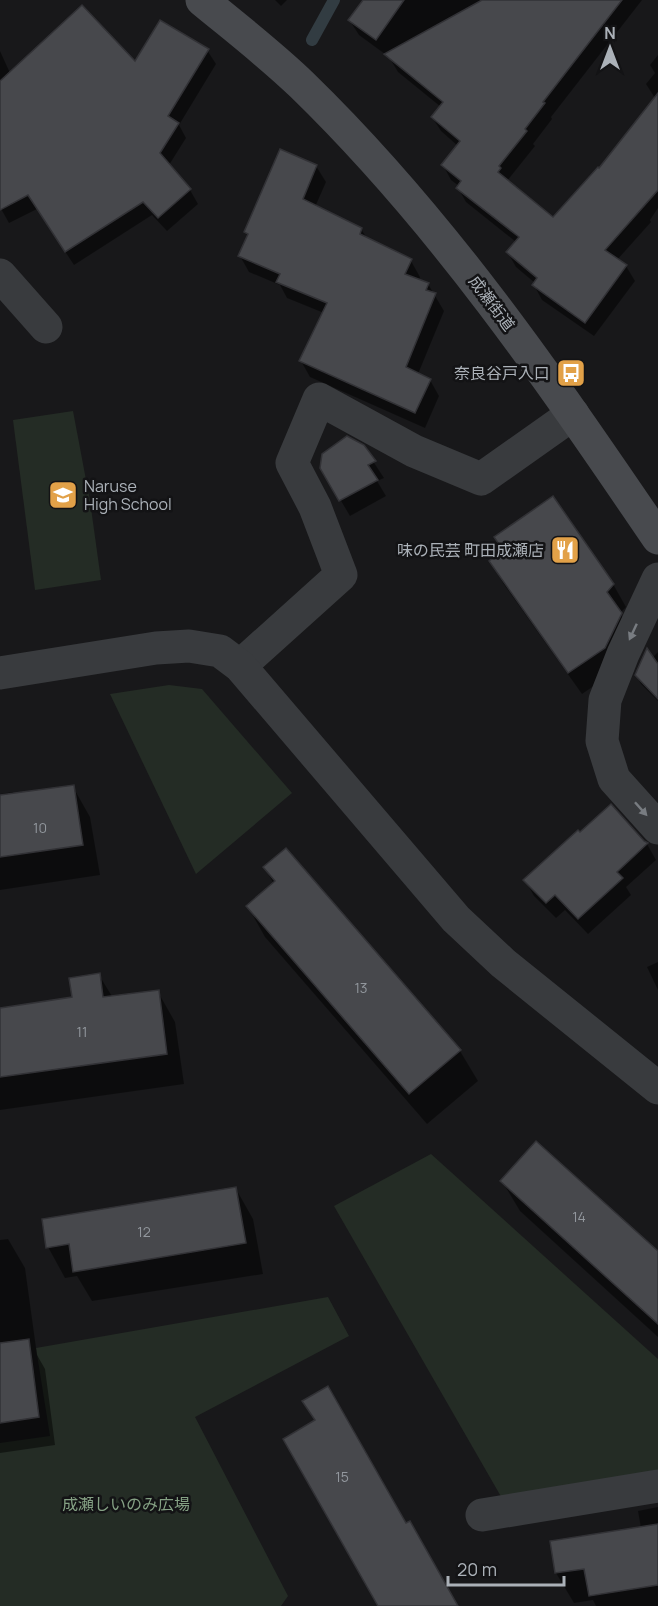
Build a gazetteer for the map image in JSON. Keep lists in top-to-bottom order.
{
  "streets": {
    "main road": ["成瀬街道"]
  },
  "parks": ["成瀬しいのみ広場"],
  "places": {
    "bus stop": ["奈良谷戸入口"],
    "school or university": ["Naruse High School"],
    "restaurant": ["味の民芸 町田成瀬店"]
  },
  "house_numbers": [
    "10",
    "13",
    "11",
    "14",
    "12",
    "15"
  ],
  "scale_bar": "20 m",
  "north": "top"
}
